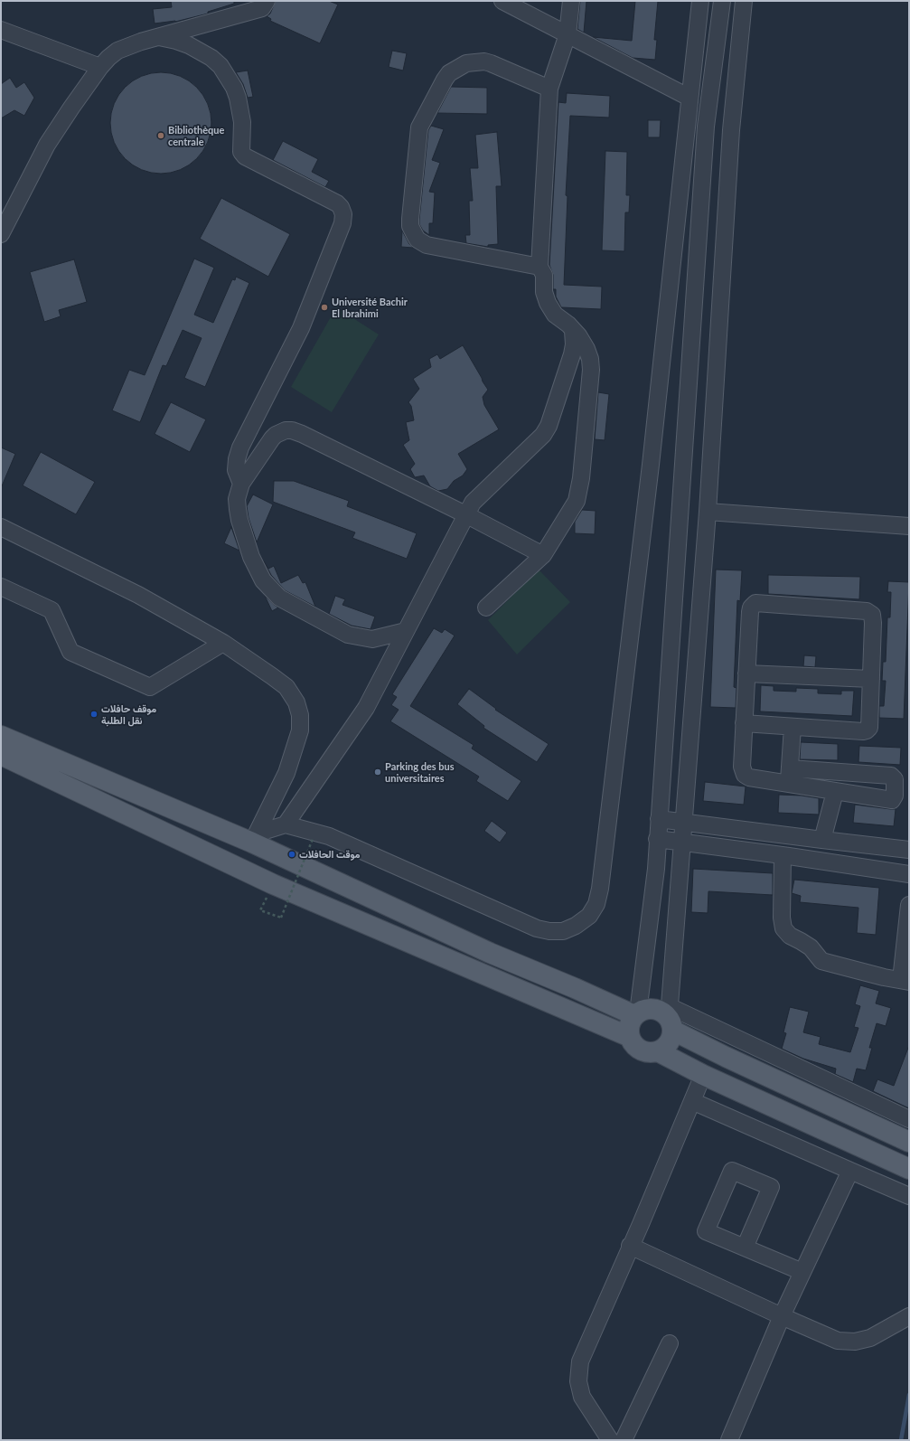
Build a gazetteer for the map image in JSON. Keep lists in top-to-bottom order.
{
  "places": [
    "Bibliothèque centrale",
    "Université Bachir El Ibrahimi",
    "موقف حافلات نقل الطلبة",
    "Parking des bus universitaires",
    "موقت الحافلات"
  ]
}
